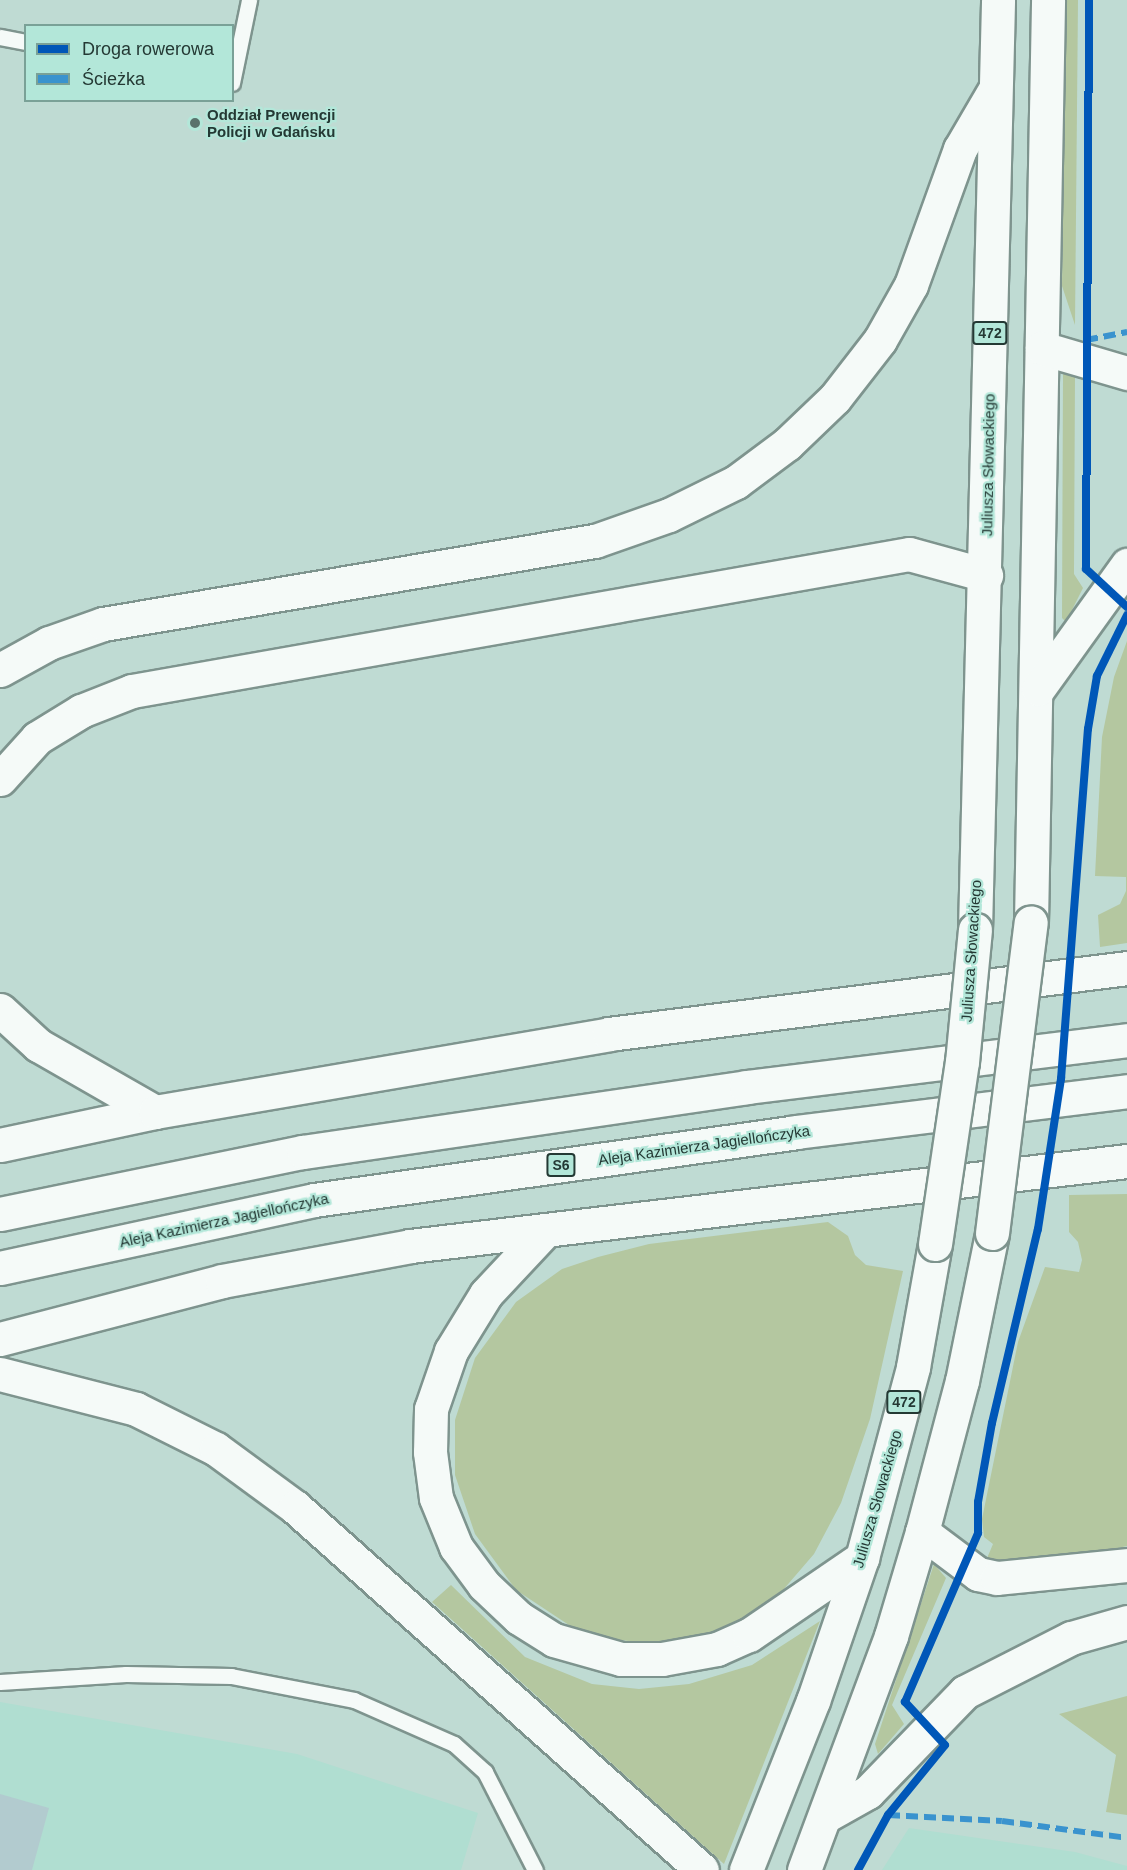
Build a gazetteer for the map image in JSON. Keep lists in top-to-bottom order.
{
  "streets": {
    "main road": [
      "472",
      "Juliusza Słowackiego",
      "Aleja Kazimierza Jagiellończyka",
      "S6"
    ]
  },
  "places": ["Oddział Prewencji Policji w Gdańsku"],
  "legend": ["Droga rowerowa", "Ścieżka"]
}
